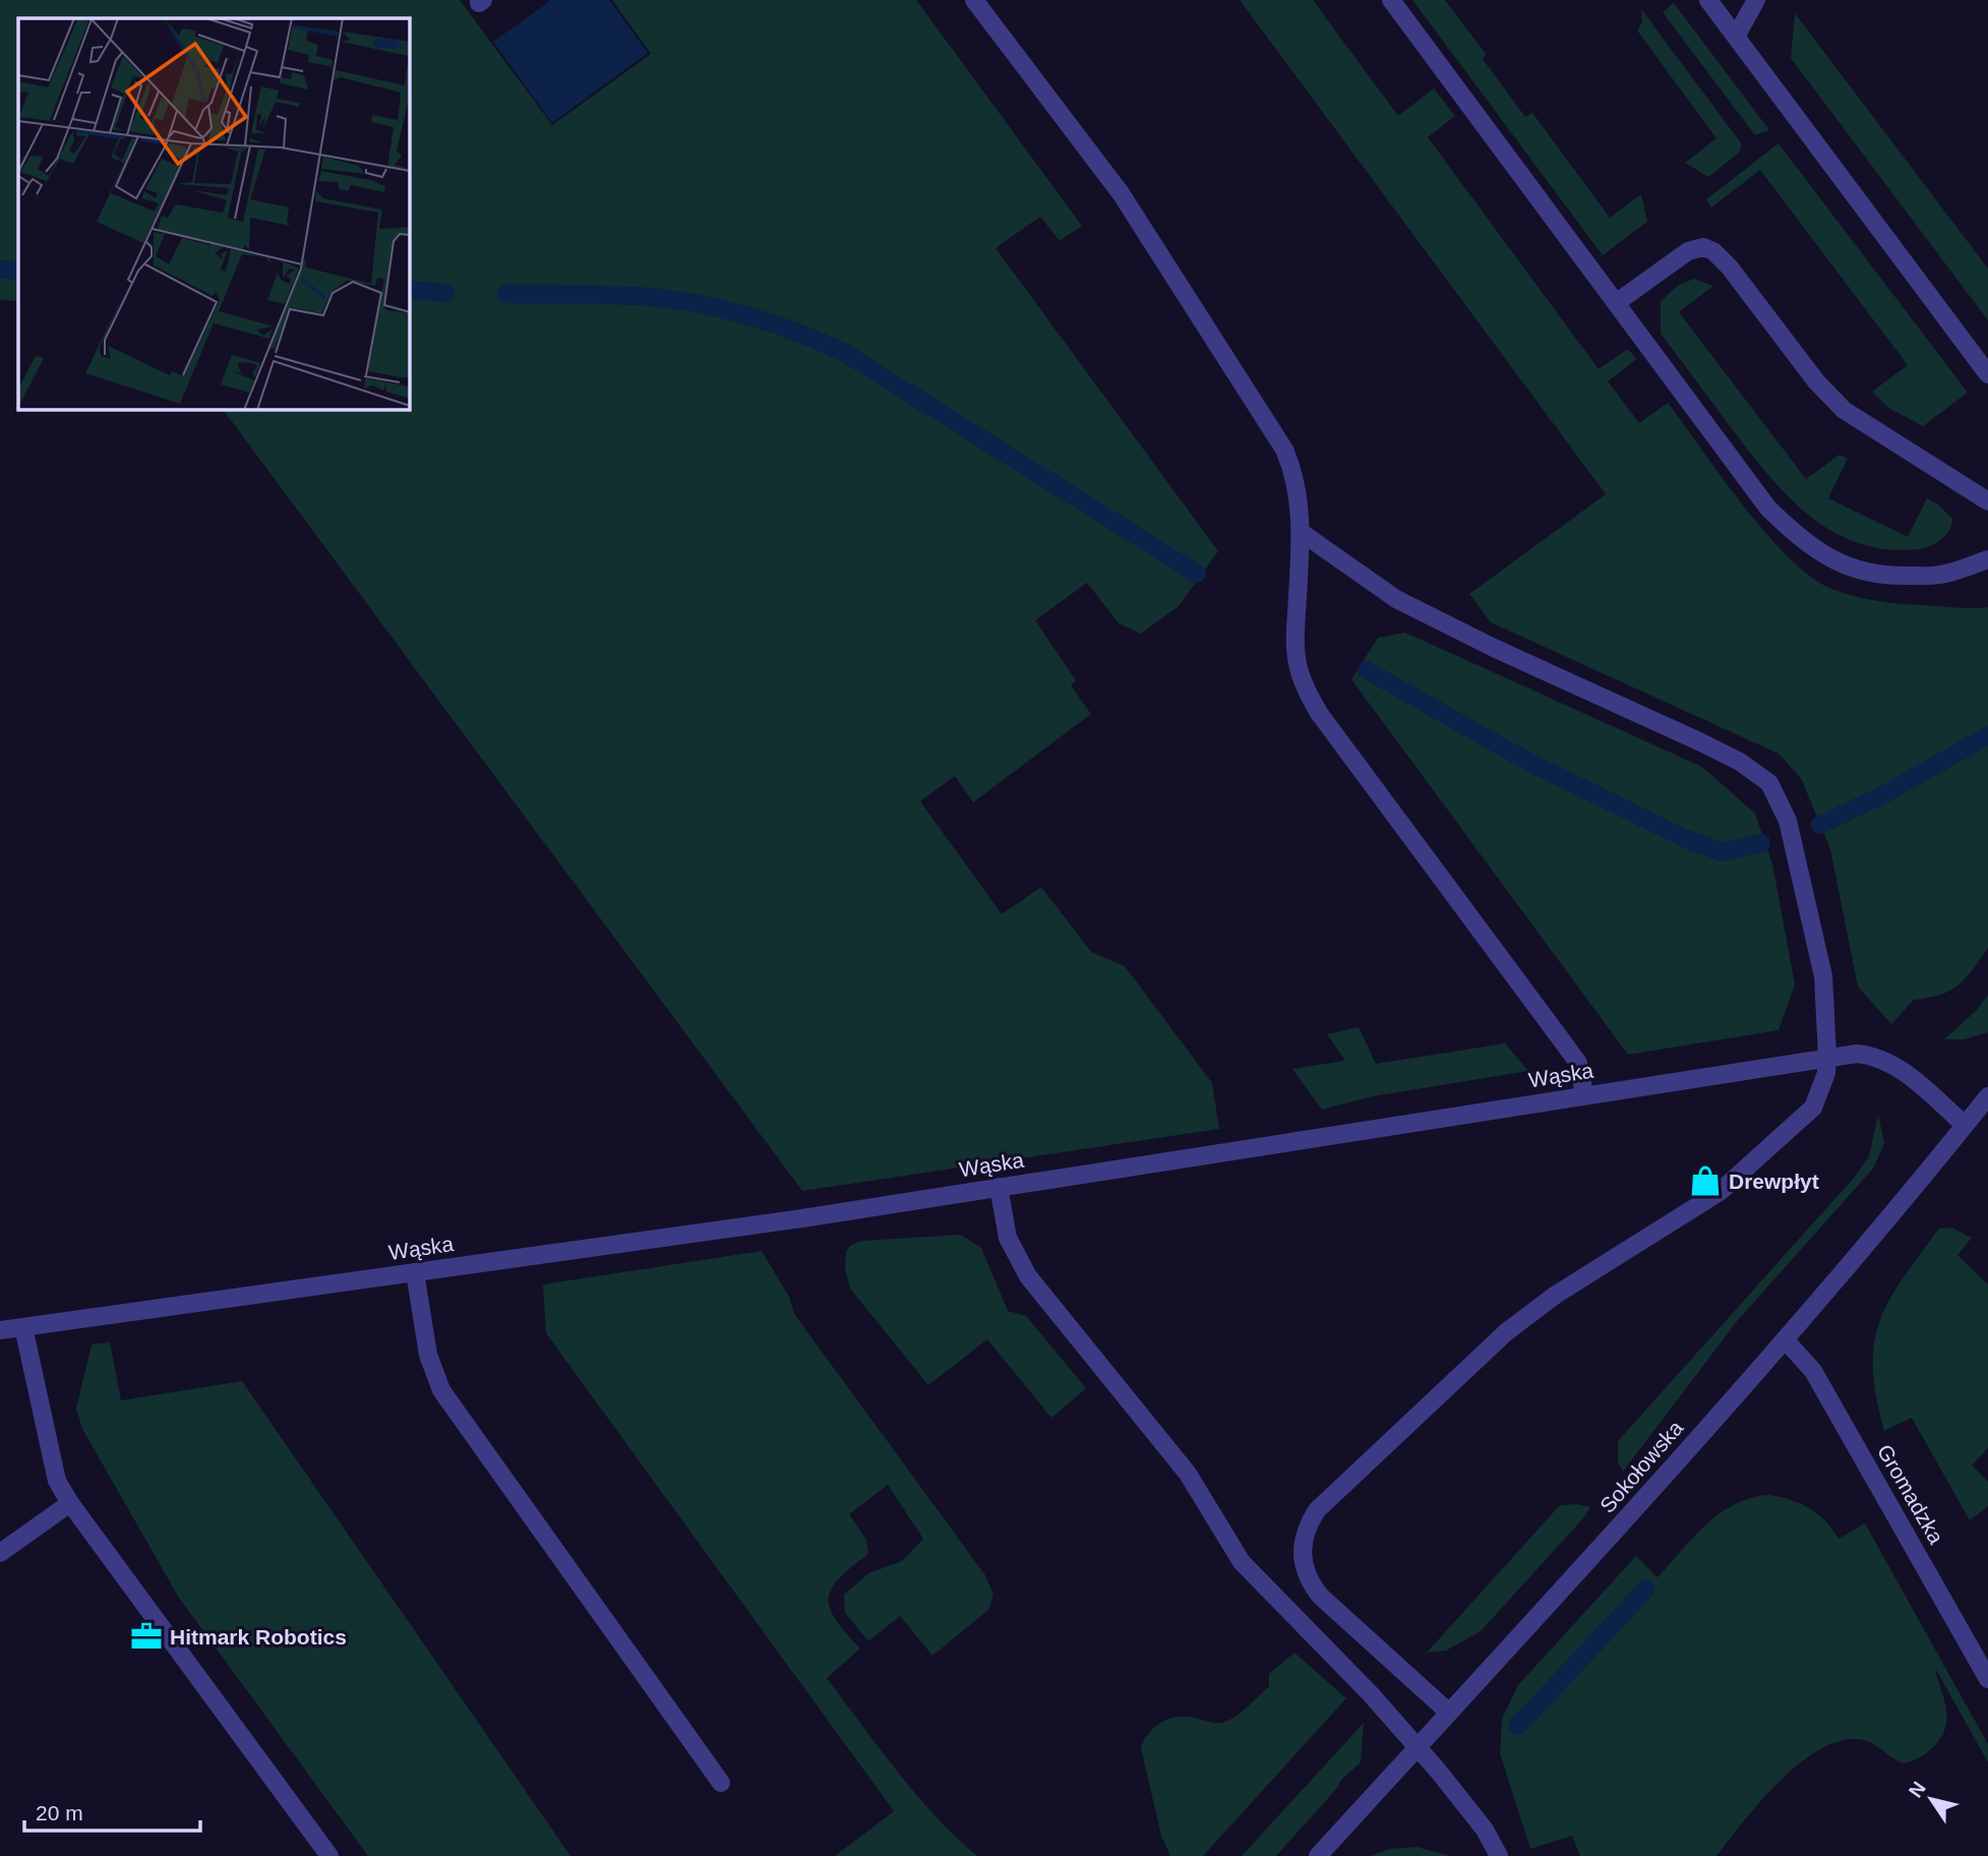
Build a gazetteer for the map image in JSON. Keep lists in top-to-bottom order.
{
  "streets": {
    "street": ["Wąska", "Sokołowska", "Gromadzka"]
  },
  "crossings": [
    ["Wąska", "Sokołowska"],
    ["Sokołowska", "Gromadzka"]
  ],
  "places": {
    "shop": ["Drewpłyt"],
    "office": ["Hitmark Robotics"]
  },
  "scale_bar": "20 m",
  "north": "top left"
}
